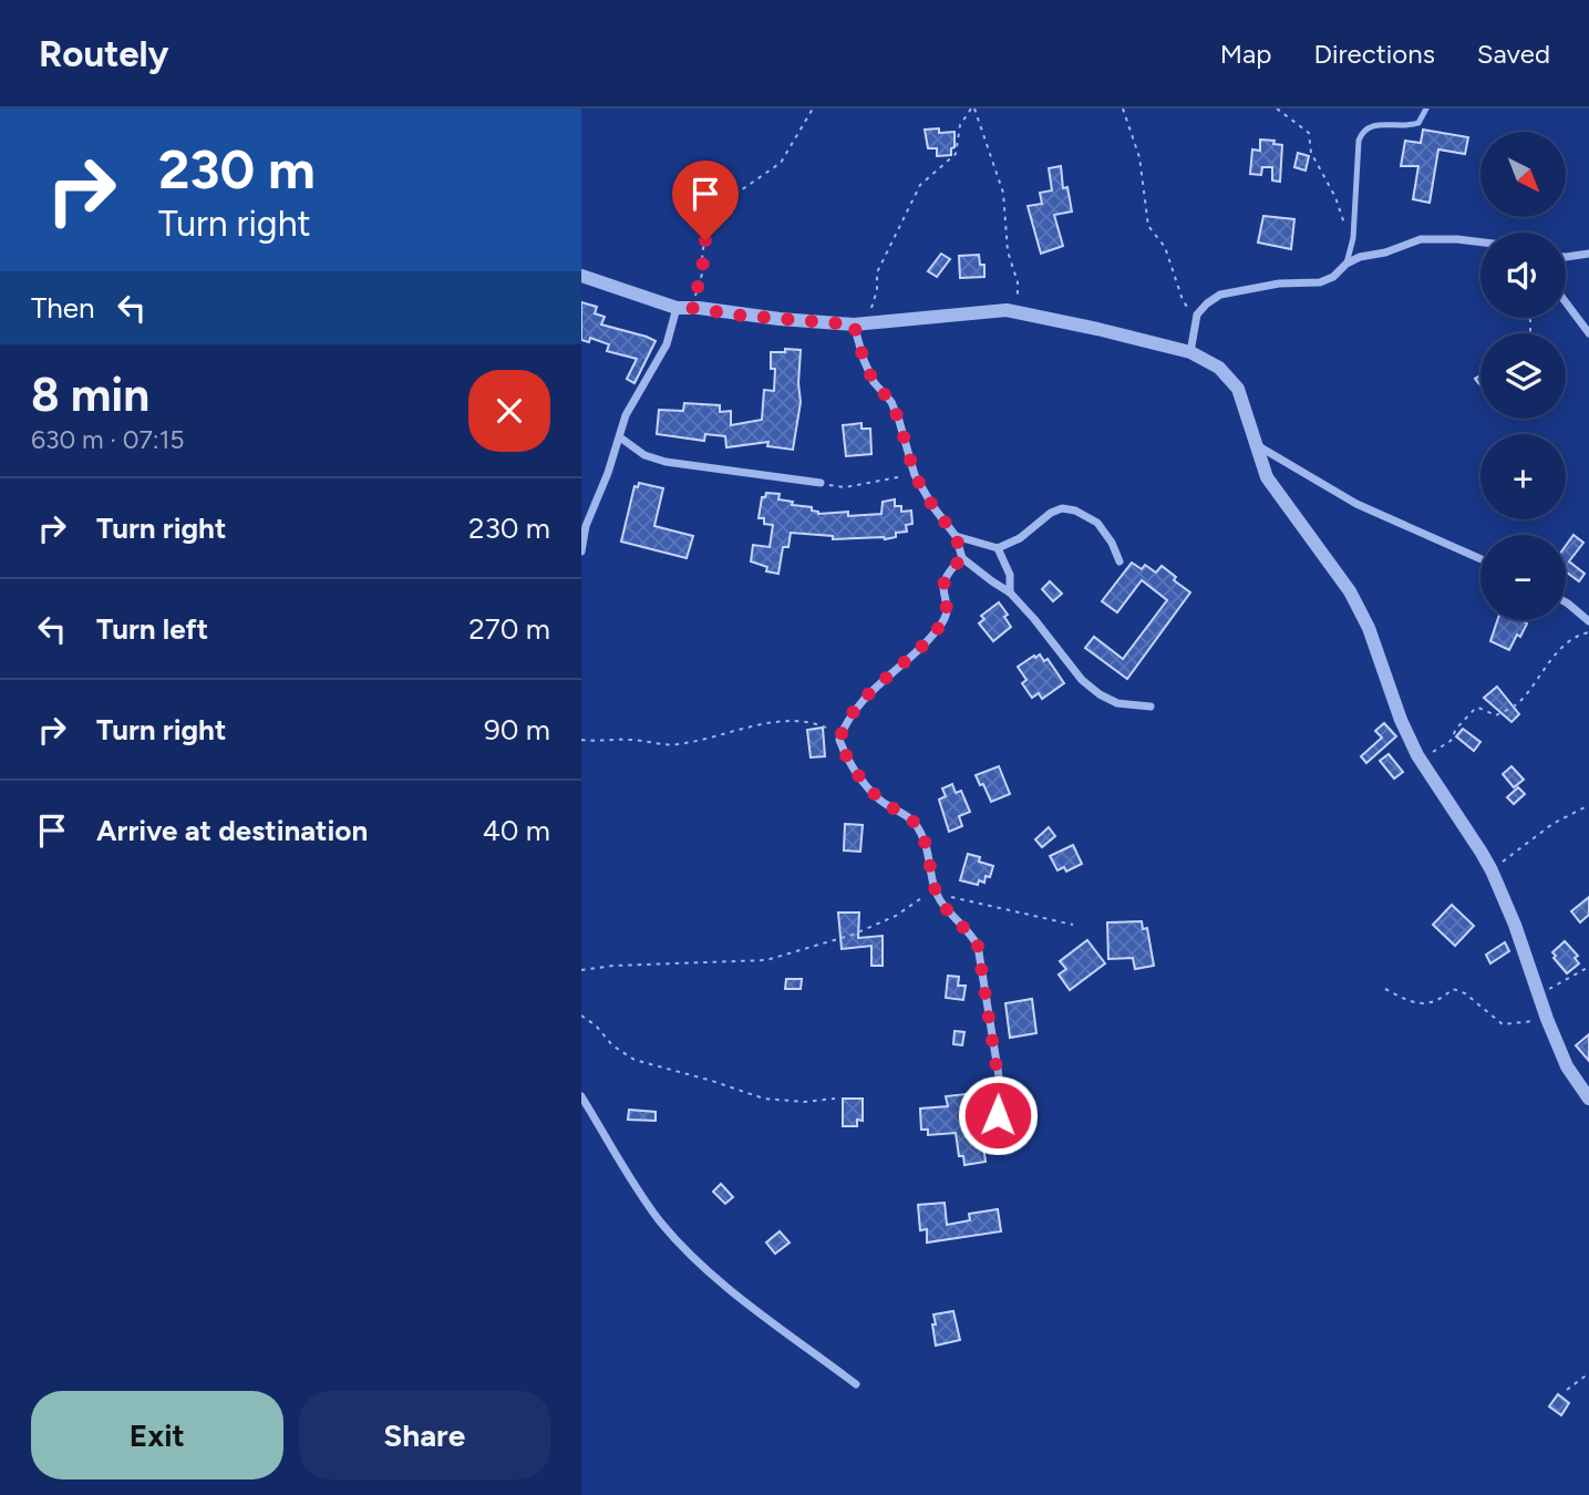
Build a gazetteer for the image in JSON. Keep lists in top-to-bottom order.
{
  "north": "bottom right",
  "page": {
    "header": "Routely",
    "nav": ["Map", "Directions", "Saved"],
    "turn": ["230 m", "Turn right"],
    "map_buttons": ["+", "−"],
    "then": "Then",
    "heading": ["8 min", "630 m · 07:15"],
    "list": [
      {
        "name": "Turn right",
        "value": "230 m"
      },
      {
        "name": "Turn left",
        "value": "270 m"
      },
      {
        "name": "Turn right",
        "value": "90 m"
      },
      {
        "name": "Arrive at destination",
        "value": "40 m"
      }
    ],
    "buttons": ["Exit", "Share"]
  }
}
